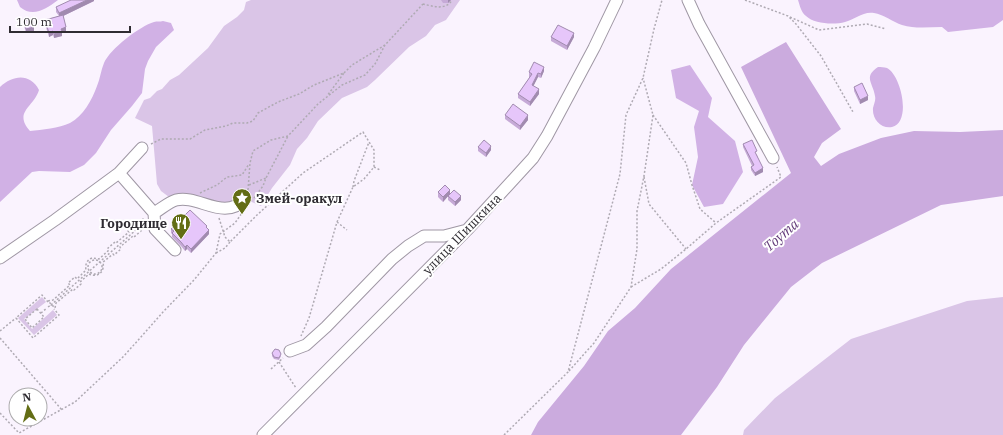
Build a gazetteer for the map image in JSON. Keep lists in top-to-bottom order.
{
  "streets": {
    "street": ["улица Шишкина"]
  },
  "water": ["Toyma"],
  "places": {
    "place": ["Змей-оракул"],
    "restaurant": ["Городище"]
  },
  "scale_bar": "100 m",
  "north": "top"
}
